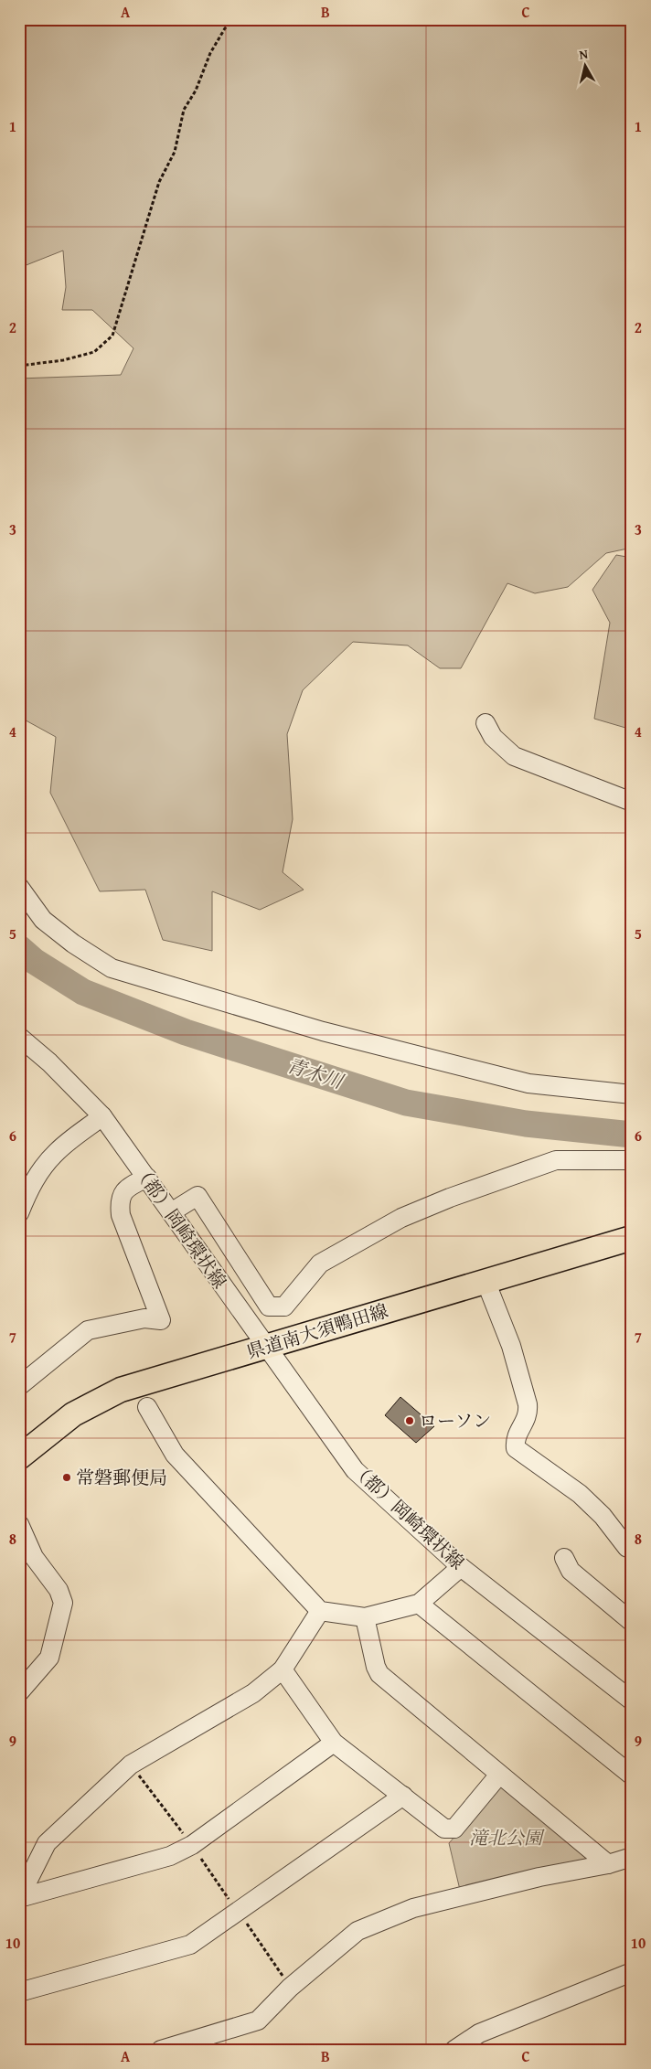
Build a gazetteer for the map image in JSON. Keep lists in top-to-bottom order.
{
  "streets": {
    "main road": ["県道南大須鴨田線"],
    "street": ["（都）岡崎環状線"]
  },
  "crossings": [
    ["（都）岡崎環状線", "県道南大須鴨田線"]
  ],
  "water": ["青木川"],
  "parks": ["滝北公園"],
  "places": ["ローソン", "常磐郵便局"],
  "north": "top",
  "grid": {
    "columns": ["A", "B", "C"],
    "rows": [
      "1",
      "2",
      "3",
      "4",
      "5",
      "6",
      "7",
      "8",
      "9",
      "10"
    ]
  }
}
